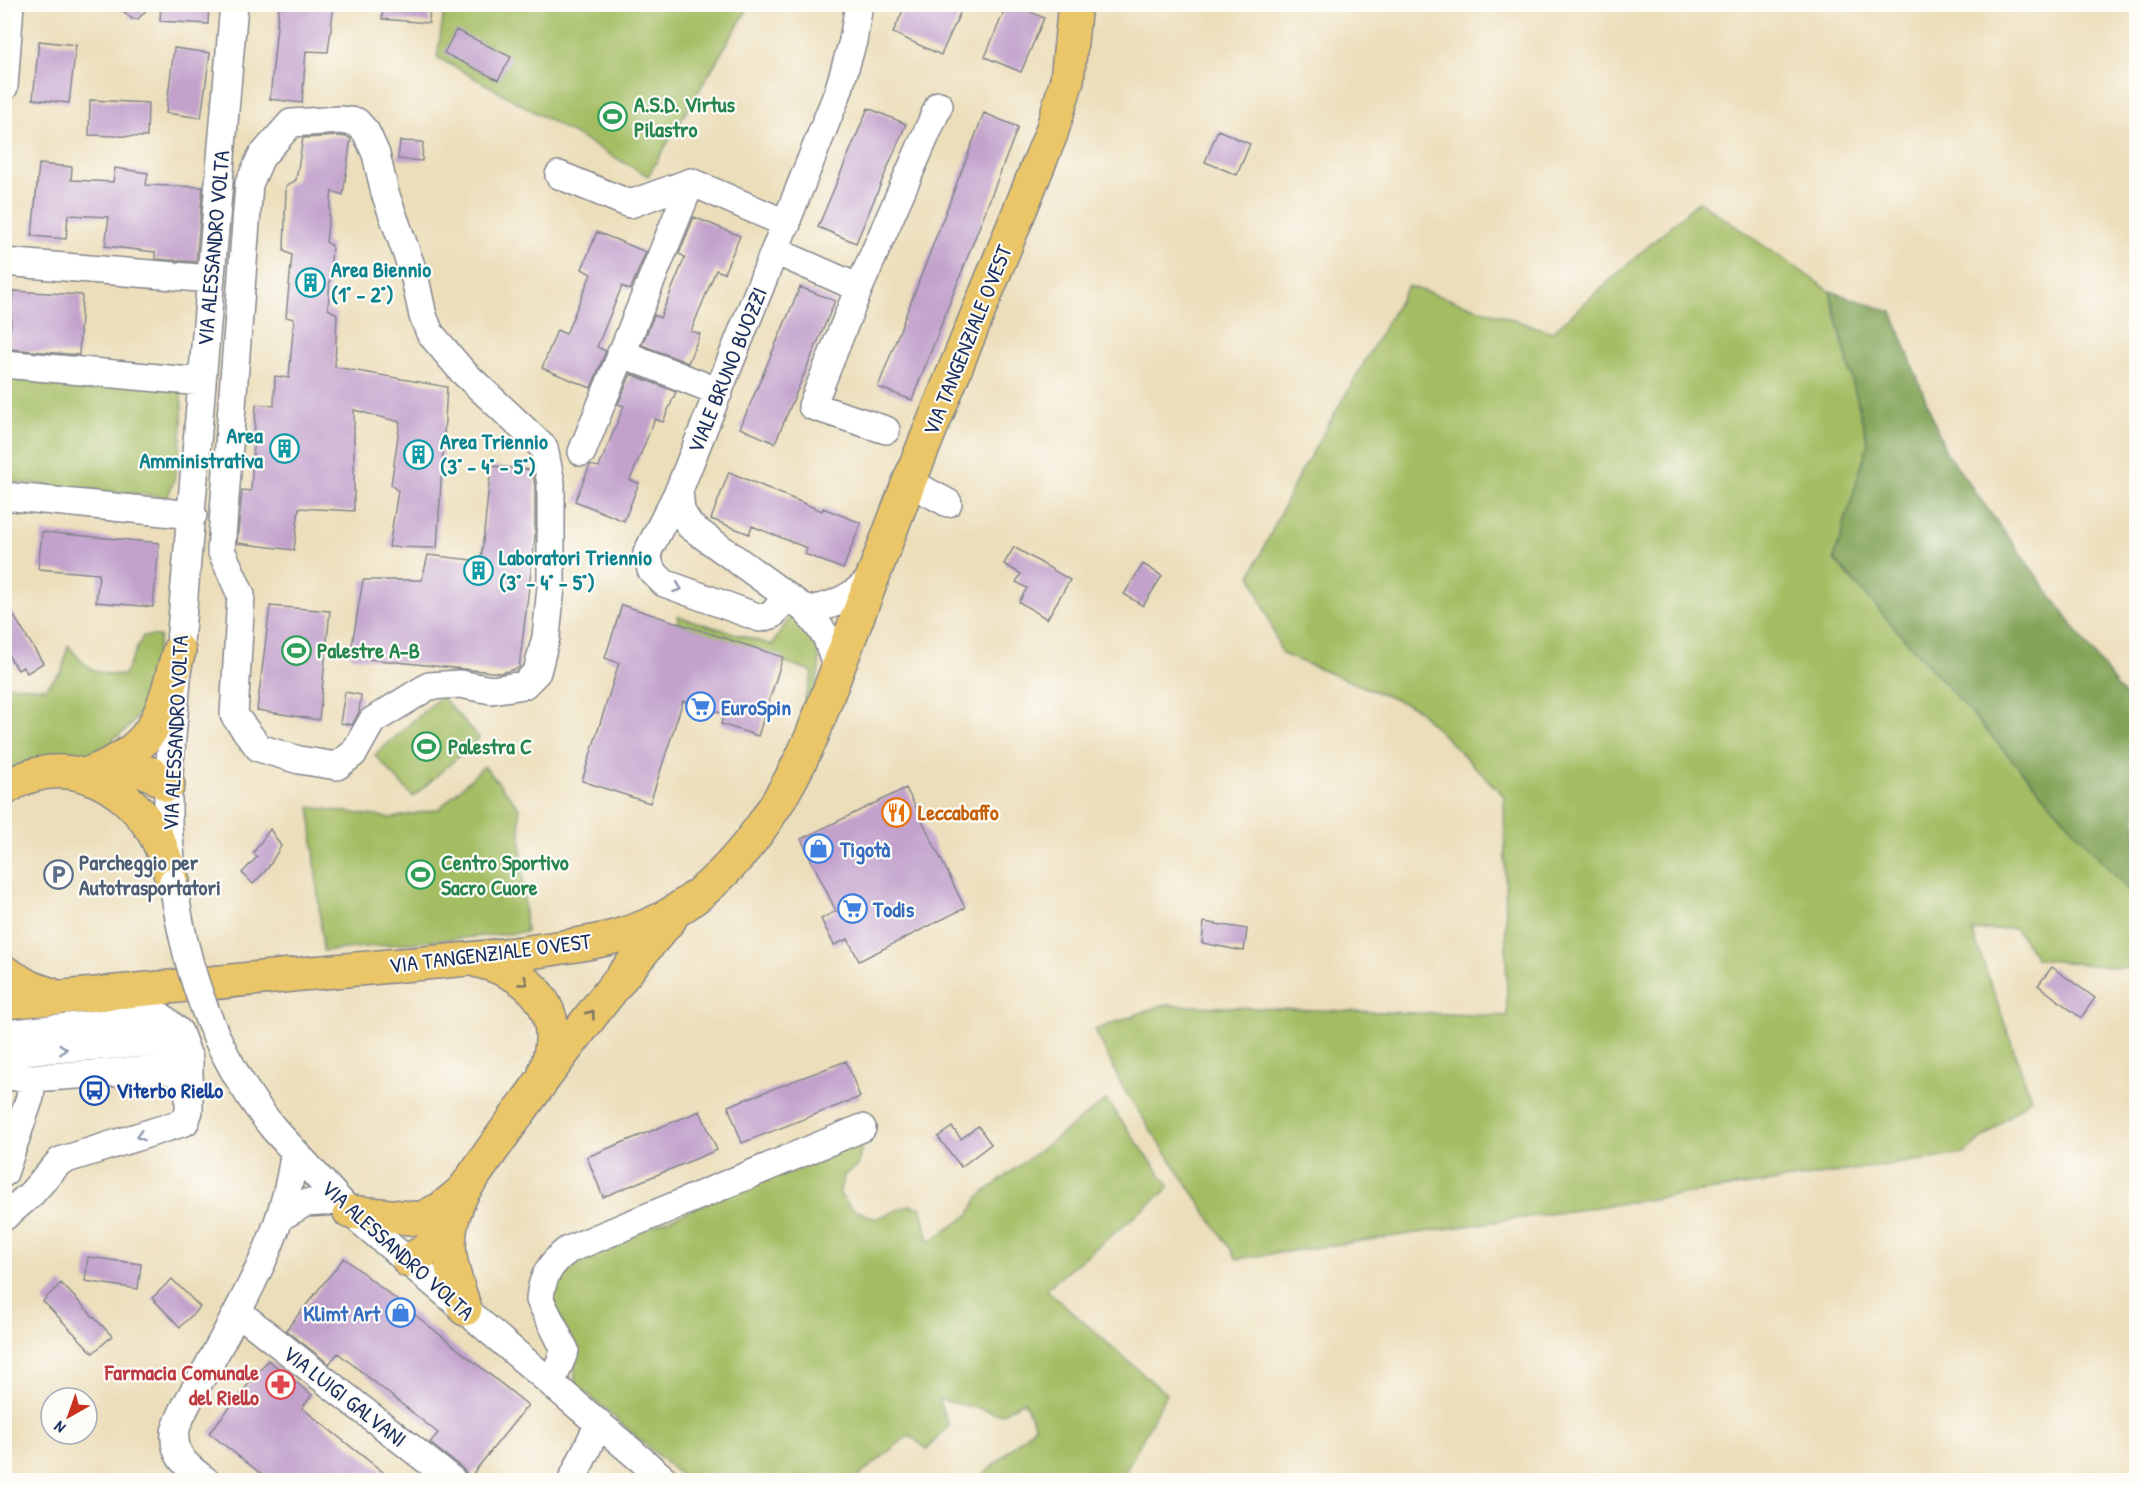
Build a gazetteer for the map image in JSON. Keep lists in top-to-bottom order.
{
  "streets": {
    "main road": ["VIA TANGENZIALE OVEST"],
    "street": ["VIA ALESSANDRO VOLTA", "VIALE BRUNO BUOZZI", "VIA LUIGI GALVANI"]
  },
  "places": {
    "sports": [
      "A.S.D. Virtus Pilastro",
      "Palestre A-B",
      "Palestra C",
      "Centro Sportivo Sacro Cuore"
    ],
    "building": [
      "Area Biennio (1° - 2°)",
      "Area Amministrativa",
      "Area Triennio (3° - 4° - 5°)",
      "Laboratori Triennio (3° - 4° - 5°)"
    ],
    "supermarket": ["EuroSpin", "Todis"],
    "restaurant": ["Leccabaffo"],
    "shop": ["Tigotà", "Klimt Art"],
    "parking": ["Parcheggio per Autotrasportatori"],
    "bus stop": ["Viterbo Riello"],
    "pharmacy": ["Farmacia Comunale del Riello"]
  },
  "north": "bottom left"
}
